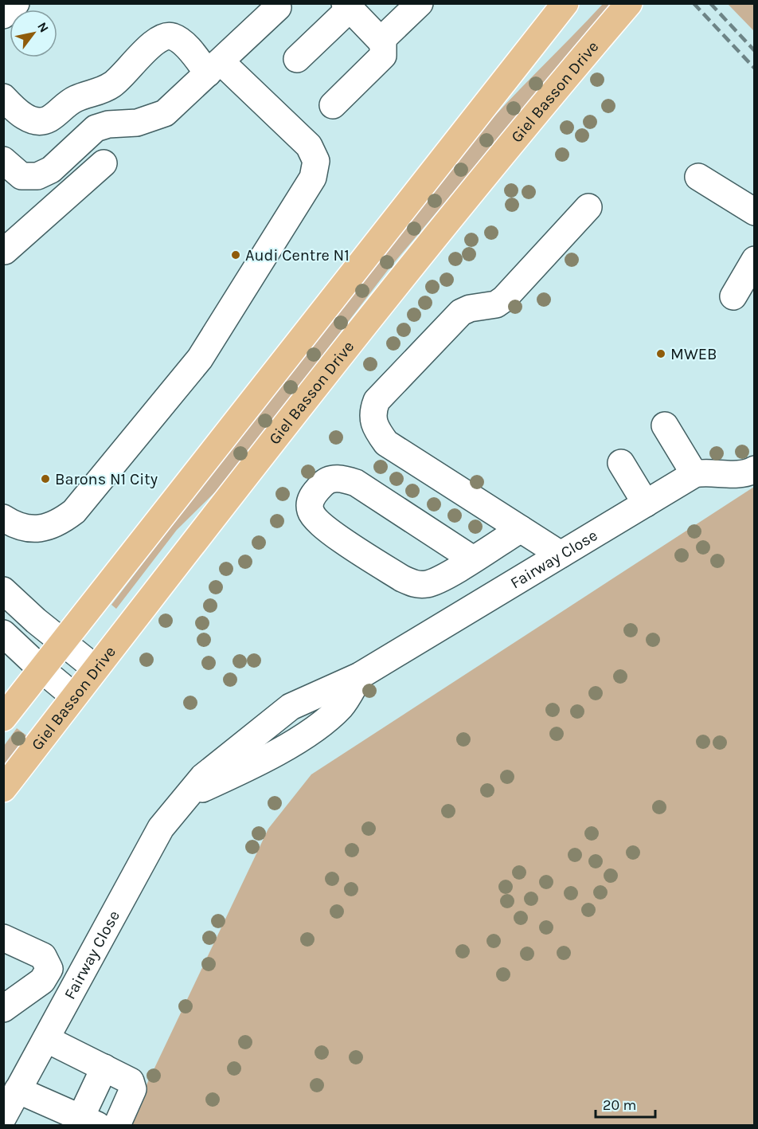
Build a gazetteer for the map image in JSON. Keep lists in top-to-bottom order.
{
  "streets": {
    "main road": ["Giel Basson Drive"],
    "street": ["Fairway Close"]
  },
  "places": ["Audi Centre N1", "MWEB", "Barons N1 City"],
  "scale_bar": "20 m",
  "north": "top right"
}
